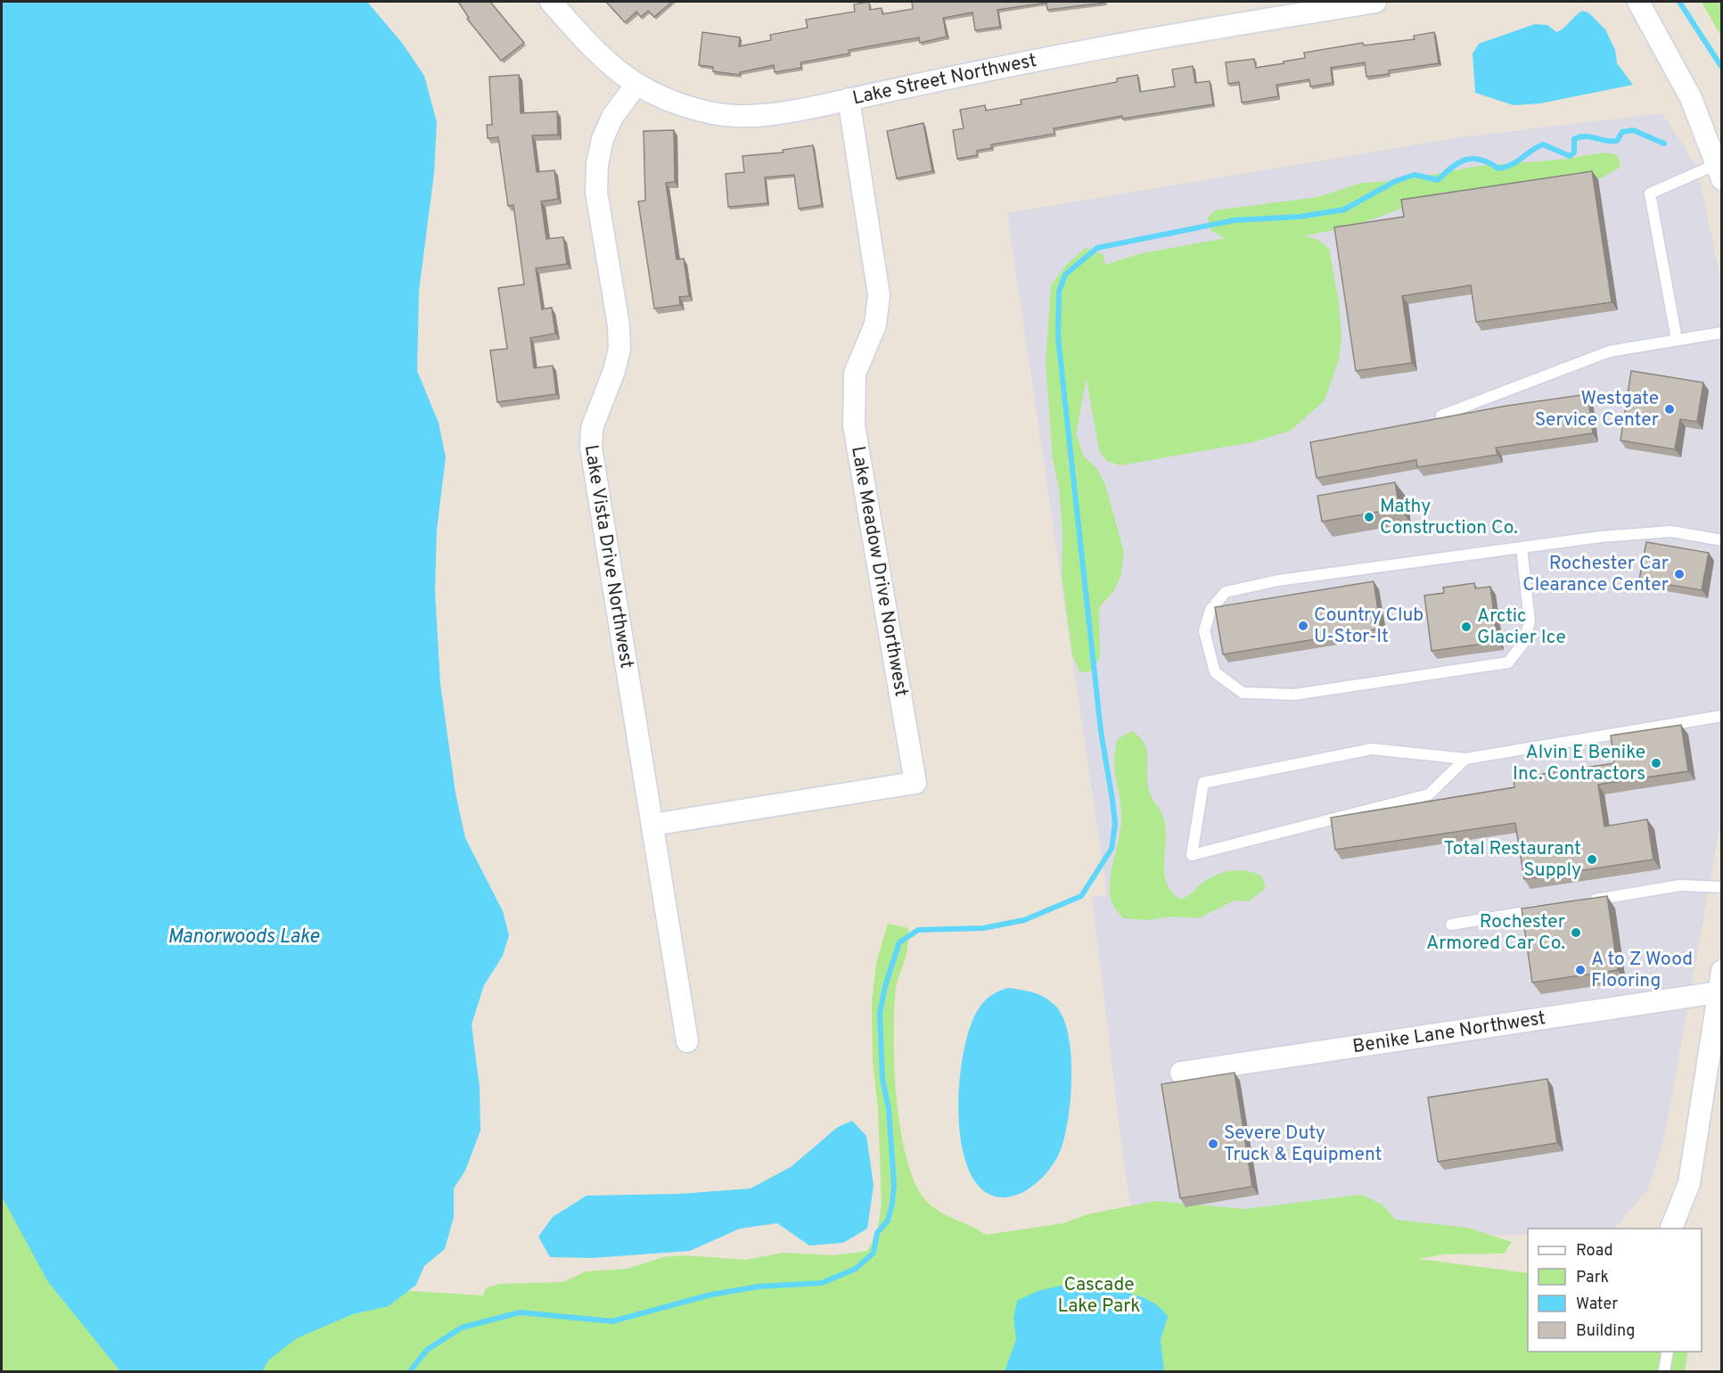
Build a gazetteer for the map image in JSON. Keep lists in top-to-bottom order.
{
  "streets": {
    "street": [
      "Lake Street Northwest",
      "Lake Vista Drive Northwest",
      "Lake Meadow Drive Northwest",
      "Benike Lane Northwest"
    ]
  },
  "crossings": [
    ["Lake Street Northwest", "Lake Vista Drive Northwest"],
    ["Lake Street Northwest", "Lake Meadow Drive Northwest"],
    ["Lake Vista Drive Northwest", "Lake Meadow Drive Northwest"]
  ],
  "water": ["Manorwoods Lake"],
  "parks": ["Cascade Lake Park"],
  "places": [
    "Westgate Service Center",
    "Mathy Construction Co.",
    "Rochester Car Clearance Center",
    "Country Club U-Stor-It",
    "Arctic Glacier Ice",
    "Alvin E Benike Inc. Contractors",
    "Total Restaurant Supply",
    "Rochester Armored Car Co.",
    "A to Z Wood Flooring",
    "Severe Duty Truck & Equipment"
  ],
  "legend": [
    "Road",
    "Park",
    "Water",
    "Building"
  ]
}
